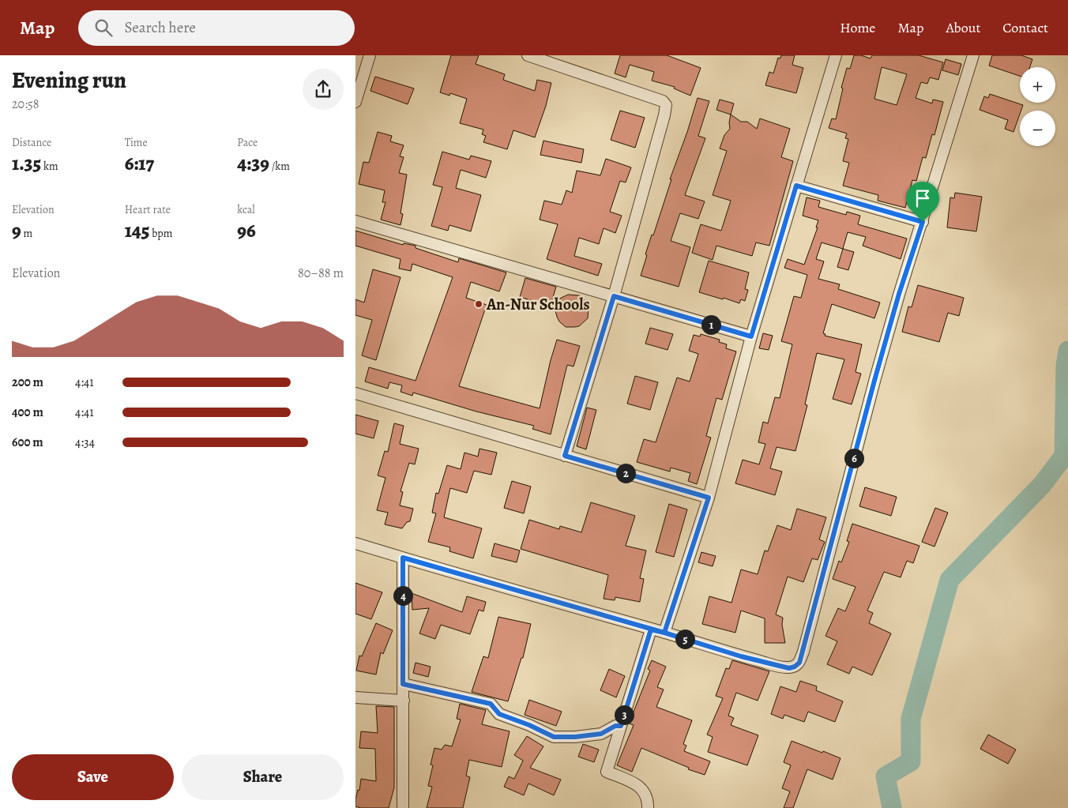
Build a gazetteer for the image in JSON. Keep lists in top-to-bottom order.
{
  "places": ["An-Nur Schools"],
  "page": {
    "header": "Map",
    "search": "Search here",
    "nav": [
      "Home",
      "Map",
      "About",
      "Contact"
    ],
    "heading": ["Evening run", "20:58"],
    "map_buttons": ["+", "−"],
    "stats": [
      ["Distance", "1.35 km"],
      ["Time", "6:17"],
      ["Pace", "4:39 /km"],
      ["Elevation", "9 m"],
      ["Heart rate", "145 bpm"],
      ["kcal", "96"]
    ],
    "chart": ["Elevation", "80–88 m"],
    "pins": [
      "1",
      "6",
      "2",
      "4",
      "5",
      "3"
    ],
    "list": [
      {
        "name": "200 m",
        "note": "4:41"
      },
      {
        "name": "400 m",
        "note": "4:41"
      },
      {
        "name": "600 m",
        "note": "4:34"
      }
    ],
    "buttons": ["Save", "Share"]
  }
}
